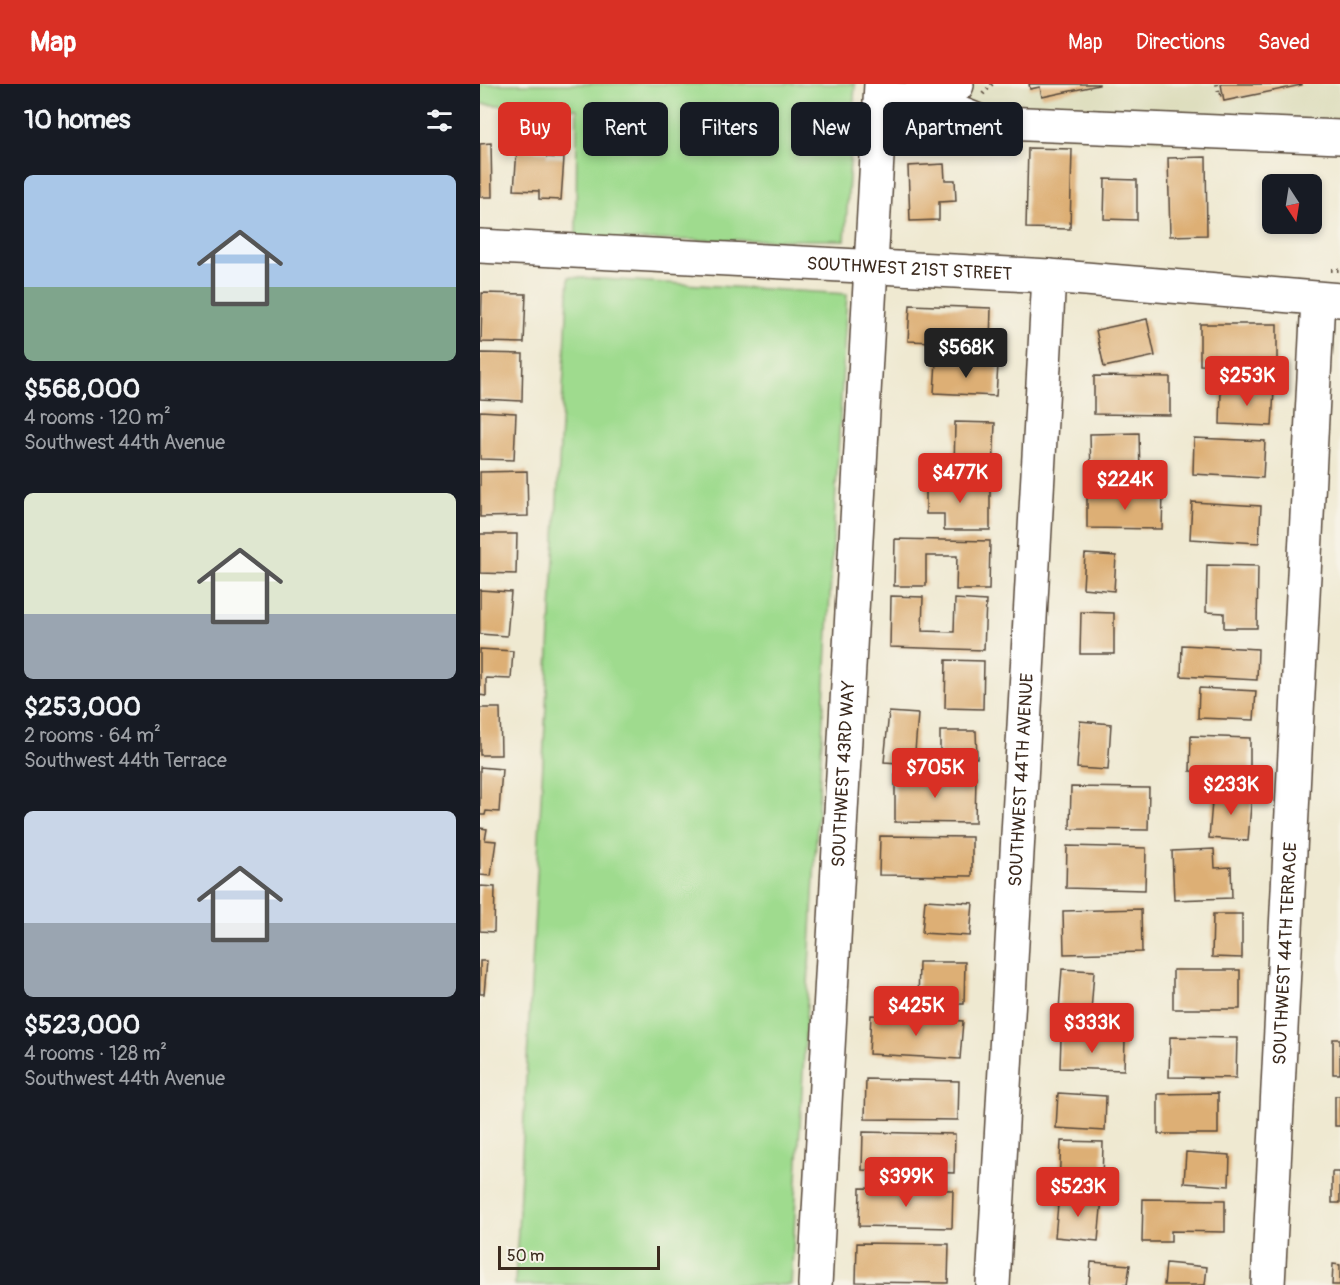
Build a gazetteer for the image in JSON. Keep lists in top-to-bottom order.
{
  "streets": {
    "street": [
      "SOUTHWEST 21ST STREET",
      "SOUTHWEST 43RD WAY",
      "SOUTHWEST 44TH AVENUE",
      "SOUTHWEST 44TH TERRACE"
    ]
  },
  "crossings": [
    ["SOUTHWEST 21ST STREET", "SOUTHWEST 43RD WAY"],
    ["SOUTHWEST 21ST STREET", "SOUTHWEST 44TH AVENUE"],
    ["SOUTHWEST 21ST STREET", "SOUTHWEST 44TH TERRACE"]
  ],
  "scale_bar": "50 m",
  "north": "bottom",
  "page": {
    "header": "Map",
    "nav": ["Map", "Directions", "Saved"],
    "heading": "10 homes",
    "chip": [
      "Buy",
      "Rent",
      "Filters",
      "New",
      "Apartment"
    ],
    "list": [
      {
        "name": "$568,000",
        "note": "4 rooms · 120 m² · Southwest 44th Avenue"
      },
      {
        "name": "$253,000",
        "note": "2 rooms · 64 m² · Southwest 44th Terrace"
      },
      {
        "name": "$523,000",
        "note": "4 rooms · 128 m² · Southwest 44th Avenue"
      }
    ],
    "price": [
      "$568K",
      "$253K",
      "$477K",
      "$224K",
      "$705K",
      "$233K",
      "$425K",
      "$333K",
      "$399K",
      "$523K"
    ],
    "scale": "50 m"
  }
}
